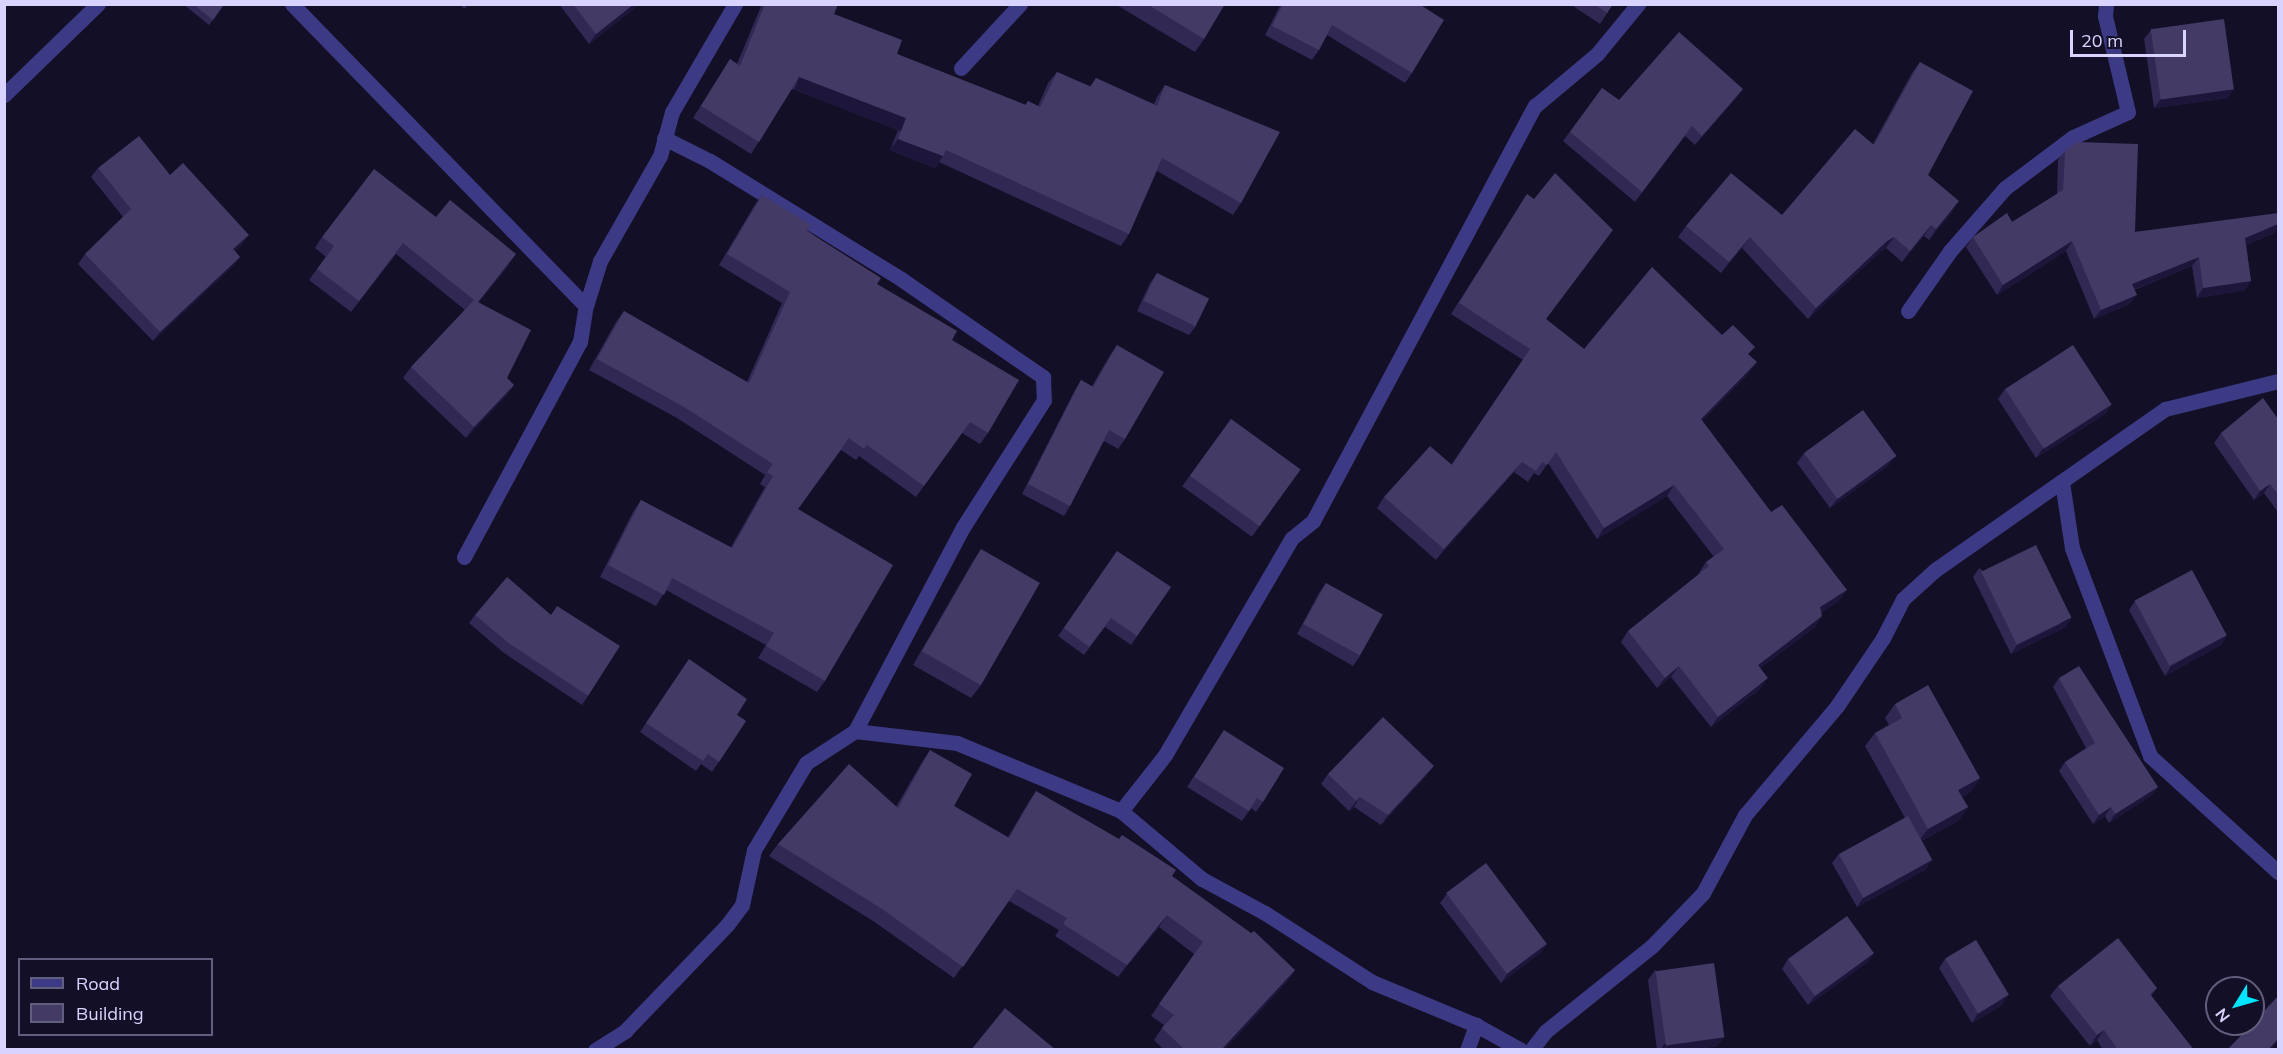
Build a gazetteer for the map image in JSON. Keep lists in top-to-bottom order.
{
  "legend": ["Road", "Building"],
  "scale_bar": "20 m",
  "north": "bottom left"
}
